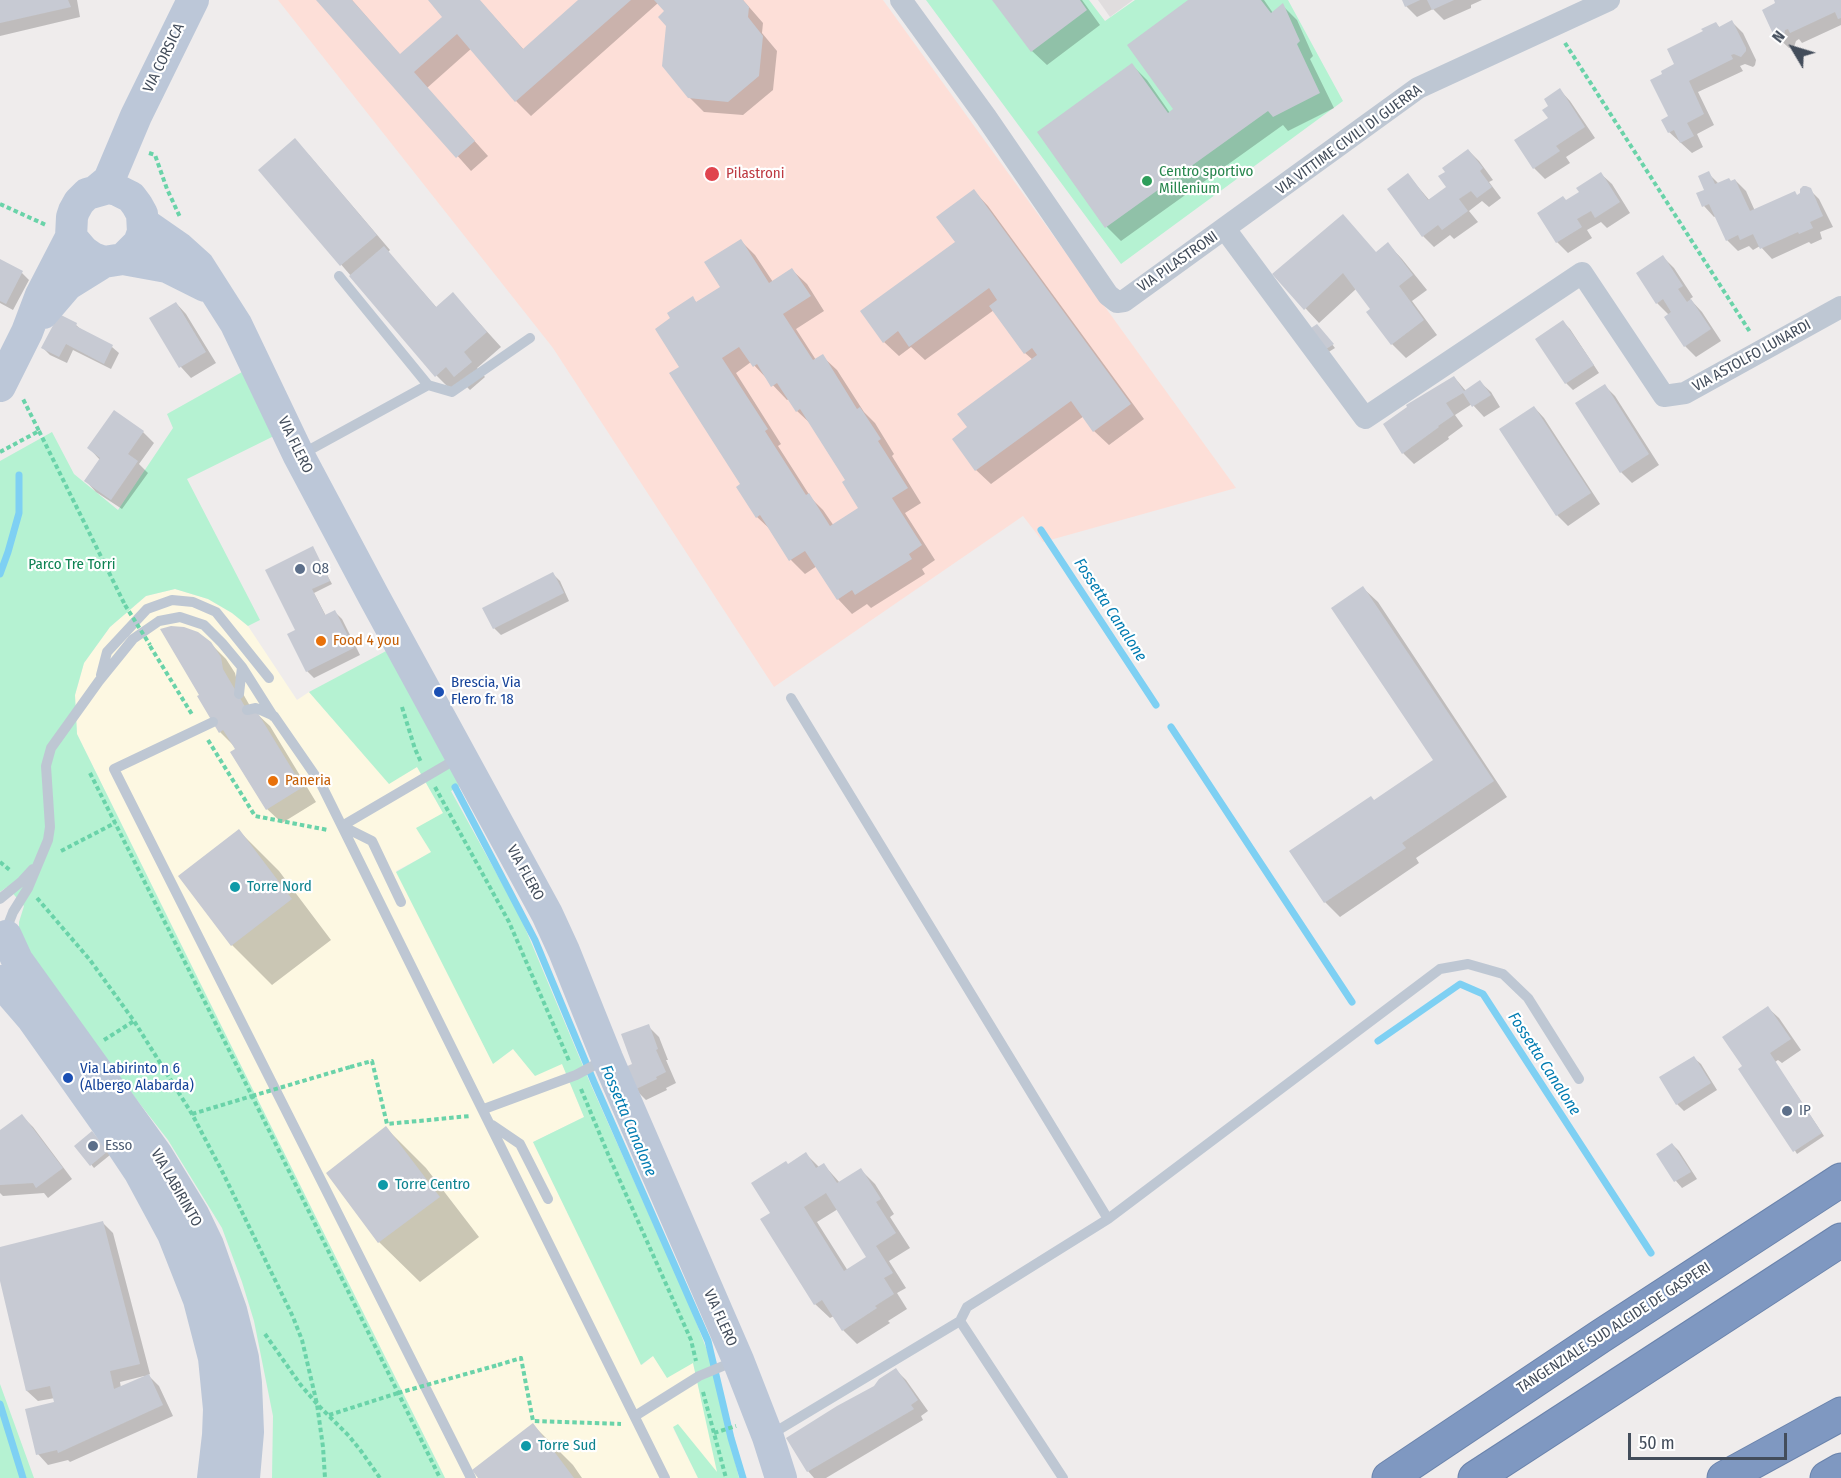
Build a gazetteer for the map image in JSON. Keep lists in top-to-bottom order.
{
  "streets": {
    "highway": ["TANGENZIALE SUD ALCIDE DE GASPERI"],
    "main road": ["VIA CORSICA", "VIA FLERO", "VIA LABIRINTO"],
    "street": ["VIA VITTIME CIVILI DI GUERRA", "VIA PILASTRONI", "VIA ASTOLFO LUNARDI"]
  },
  "crossings": [
    ["VIA CORSICA", "VIA FLERO"],
    ["VIA VITTIME CIVILI DI GUERRA", "VIA PILASTRONI"],
    ["VIA PILASTRONI", "VIA ASTOLFO LUNARDI"]
  ],
  "water": ["Fossetta Canalone"],
  "parks": ["Parco Tre Torri"],
  "places": [
    "Pilastroni",
    "Centro sportivo Millenium",
    "Q8",
    "Food 4 you",
    "Brescia, Via Flero fr. 18",
    "Paneria",
    "Torre Nord",
    "Via Labirinto n 6 (Albergo Alabarda)",
    "IP",
    "Esso",
    "Torre Centro",
    "Torre Sud"
  ],
  "scale_bar": "50 m",
  "north": "top left"
}
